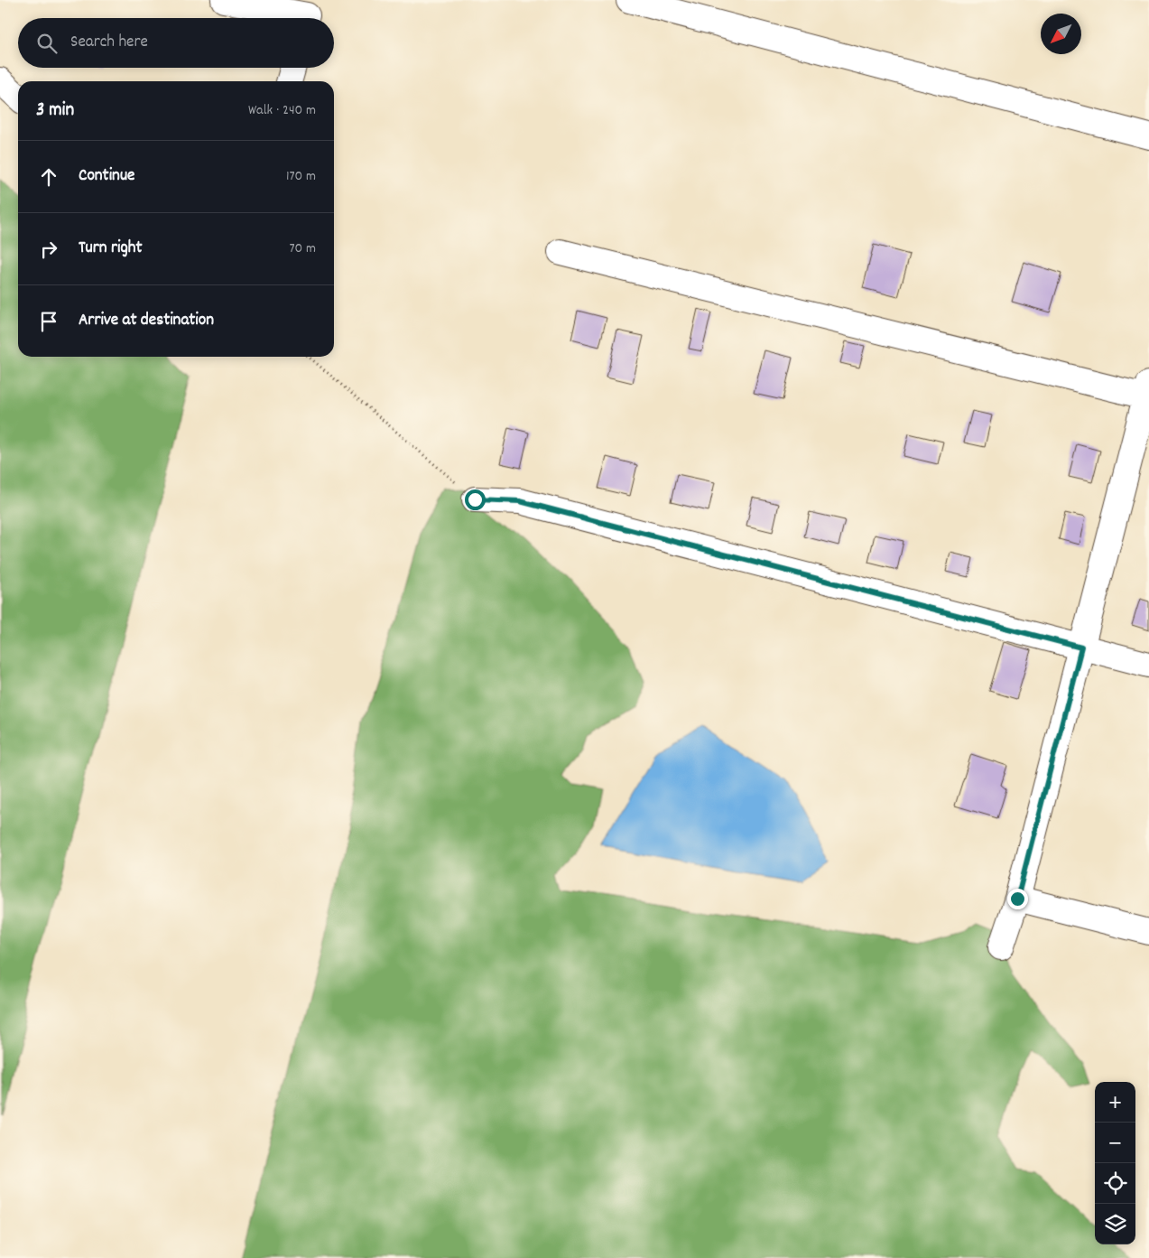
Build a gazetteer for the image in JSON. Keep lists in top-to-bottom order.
{
  "north": "bottom left",
  "page": {
    "search": "Search here",
    "heading": ["3 min", "Walk · 240 m"],
    "list": [
      ["Continue", "170 m"],
      ["Turn right", "70 m"],
      "Arrive at destination"
    ],
    "map_buttons": ["+", "−"]
  }
}
